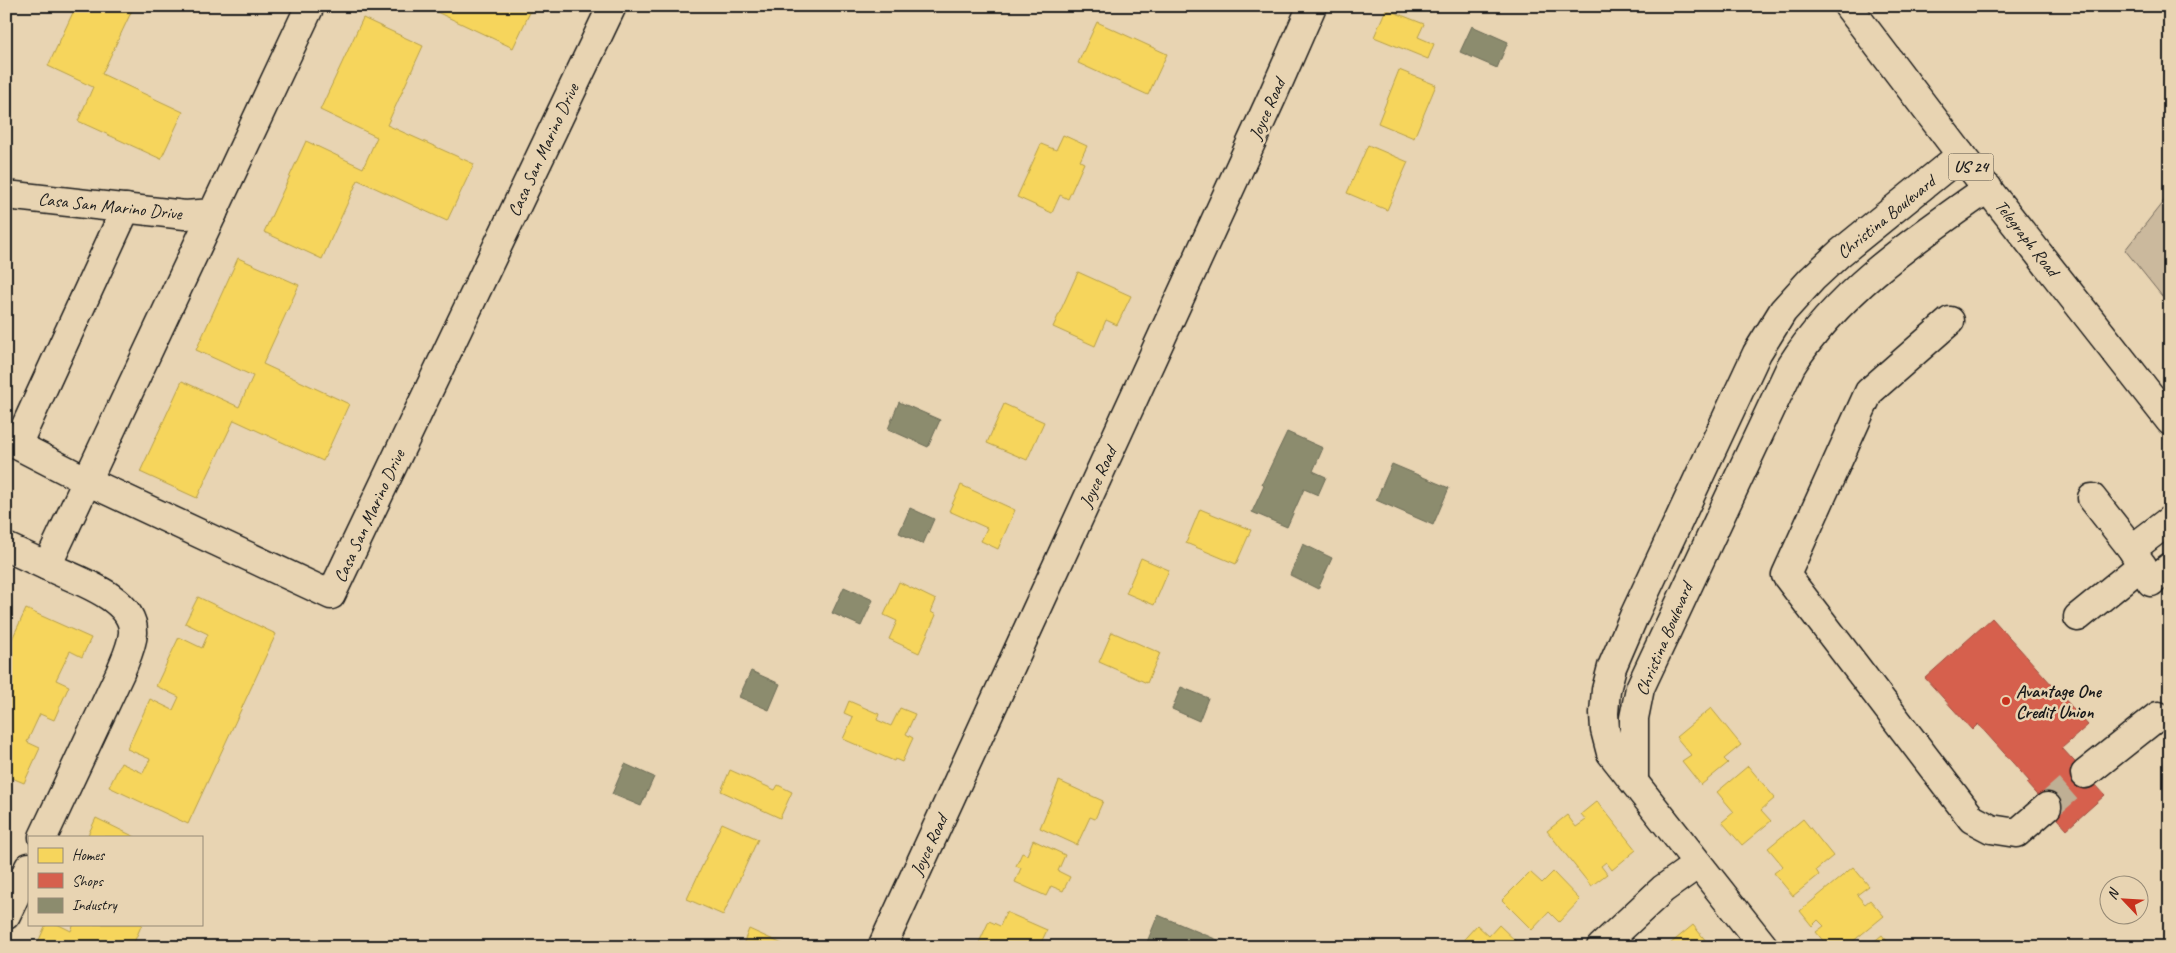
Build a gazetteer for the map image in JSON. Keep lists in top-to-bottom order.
{
  "streets": {
    "street": [
      "Joyce Road",
      "Casa San Marino Drive",
      "US 24",
      "Christina Boulevard",
      "Telegraph Road"
    ]
  },
  "crossings": [
    ["Christina Boulevard", "Telegraph Road"]
  ],
  "places": ["Avantage One Credit Union"],
  "legend": ["Homes", "Shops", "Industry"],
  "north": "top left"
}
